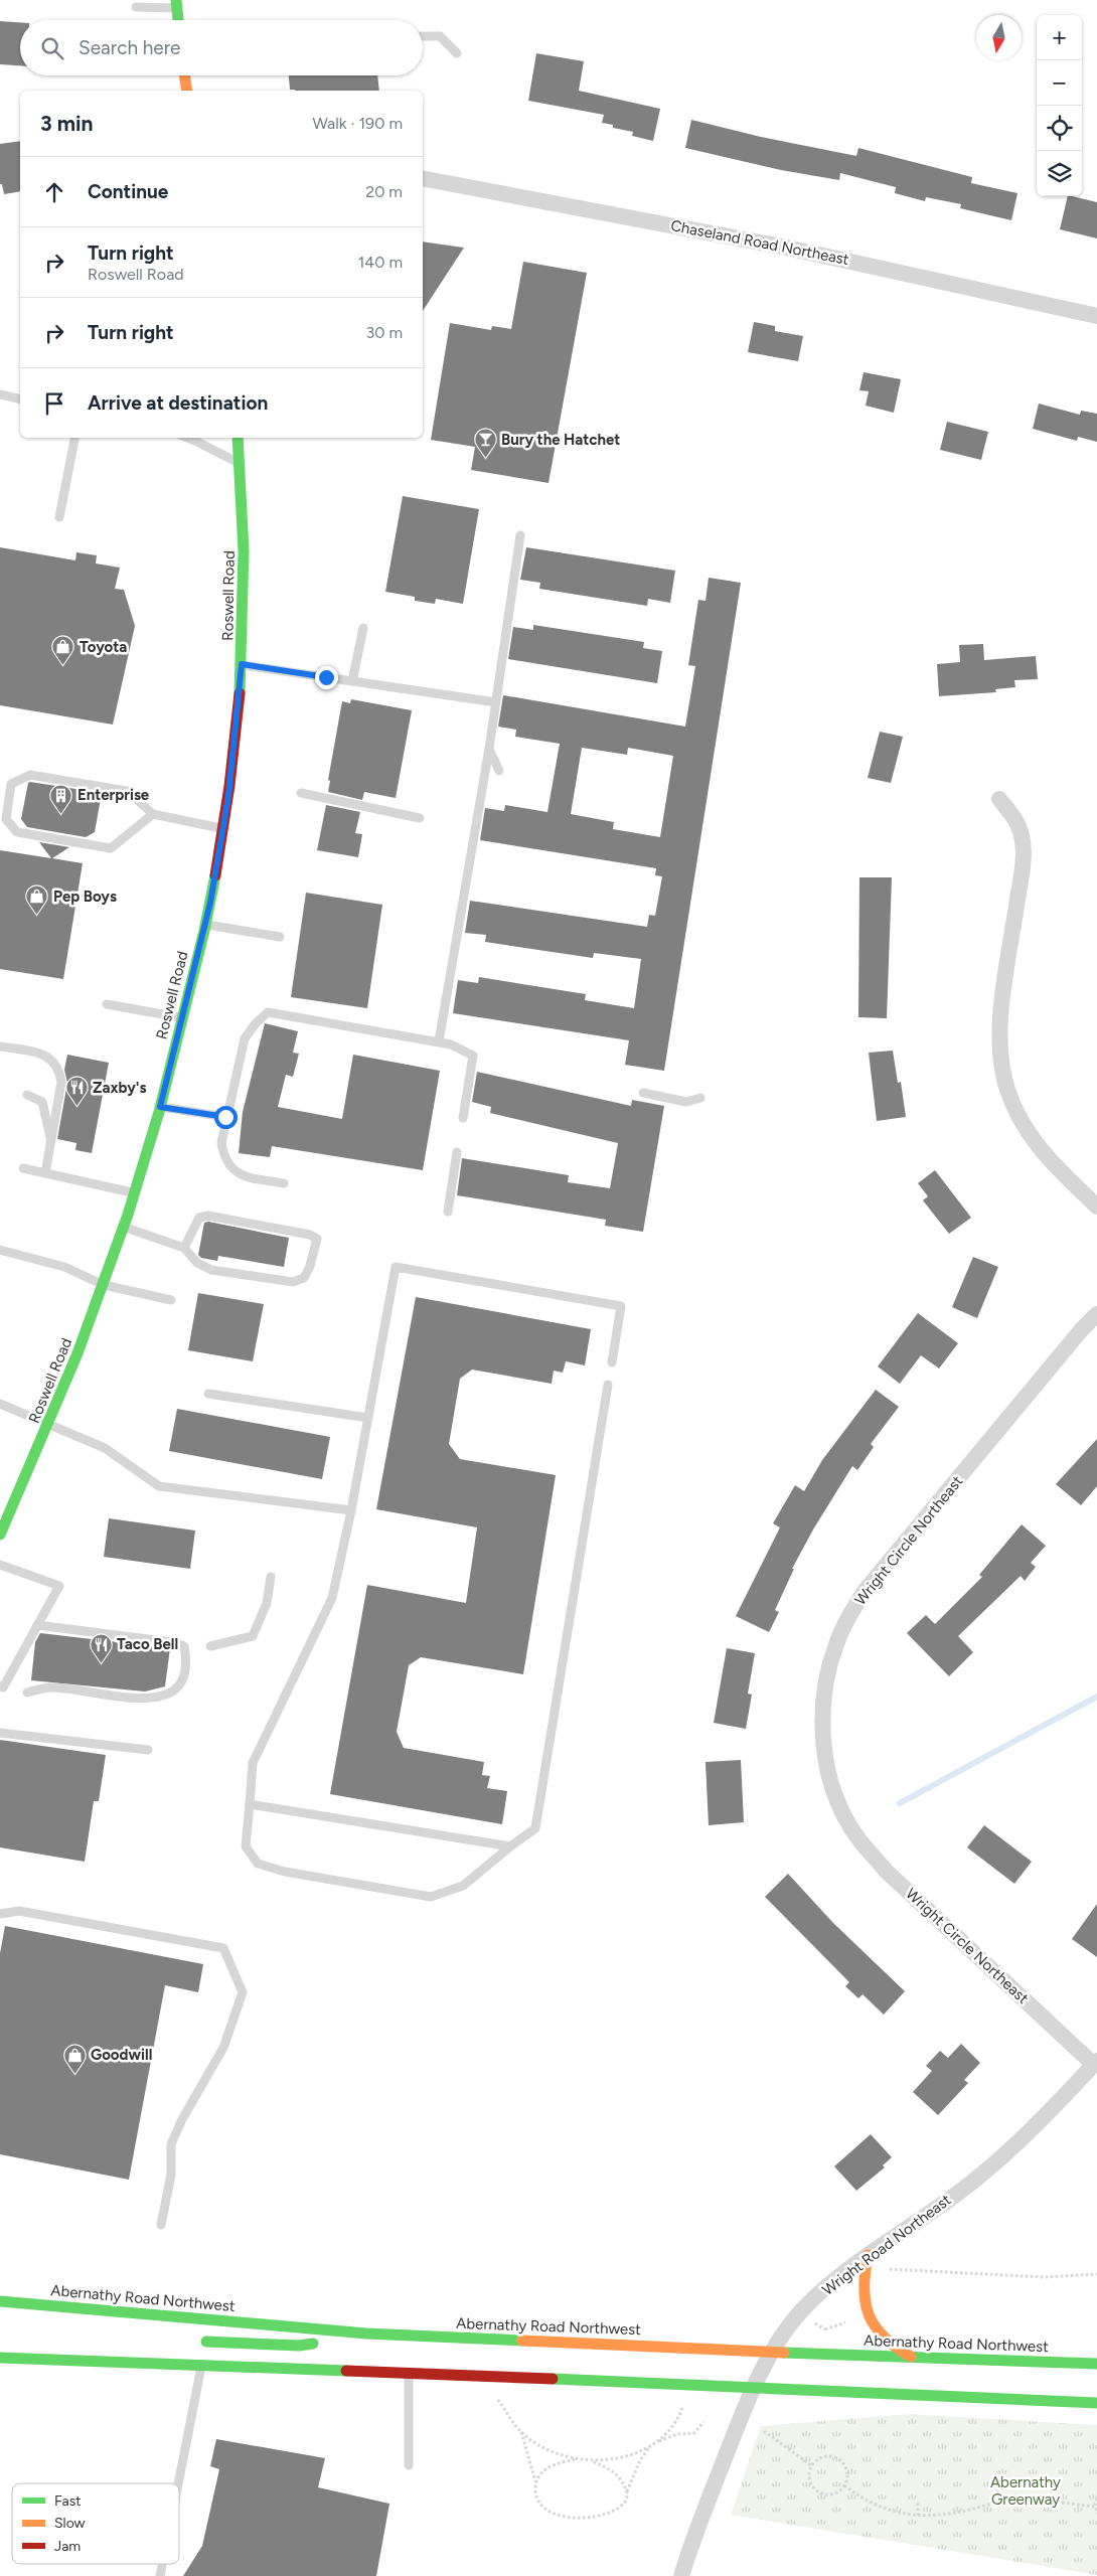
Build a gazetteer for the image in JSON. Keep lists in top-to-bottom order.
{
  "streets": {
    "main road": ["Roswell Road", "Abernathy Road Northwest"],
    "street": ["Chaseland Road Northeast", "Wright Circle Northeast", "Wright Road Northeast"]
  },
  "crossings": [
    ["Wright Circle Northeast", "Wright Road Northeast"],
    ["Wright Road Northeast", "Abernathy Road Northwest"]
  ],
  "parks": ["Abernathy Greenway"],
  "places": {
    "bar": ["Bury the Hatchet"],
    "shop": ["Toyota", "Pep Boys", "Goodwill"],
    "building": ["Enterprise"],
    "restaurant": ["Zaxby's", "Taco Bell"]
  },
  "legend": ["Fast", "Slow", "Jam"],
  "north": "bottom",
  "page": {
    "map_buttons": ["+", "−"],
    "search": "Search here",
    "heading": ["3 min", "Walk · 190 m"],
    "list": [
      ["Continue", "20 m"],
      ["Turn right", "Roswell Road", "140 m"],
      ["Turn right", "30 m"],
      "Arrive at destination"
    ]
  }
}
